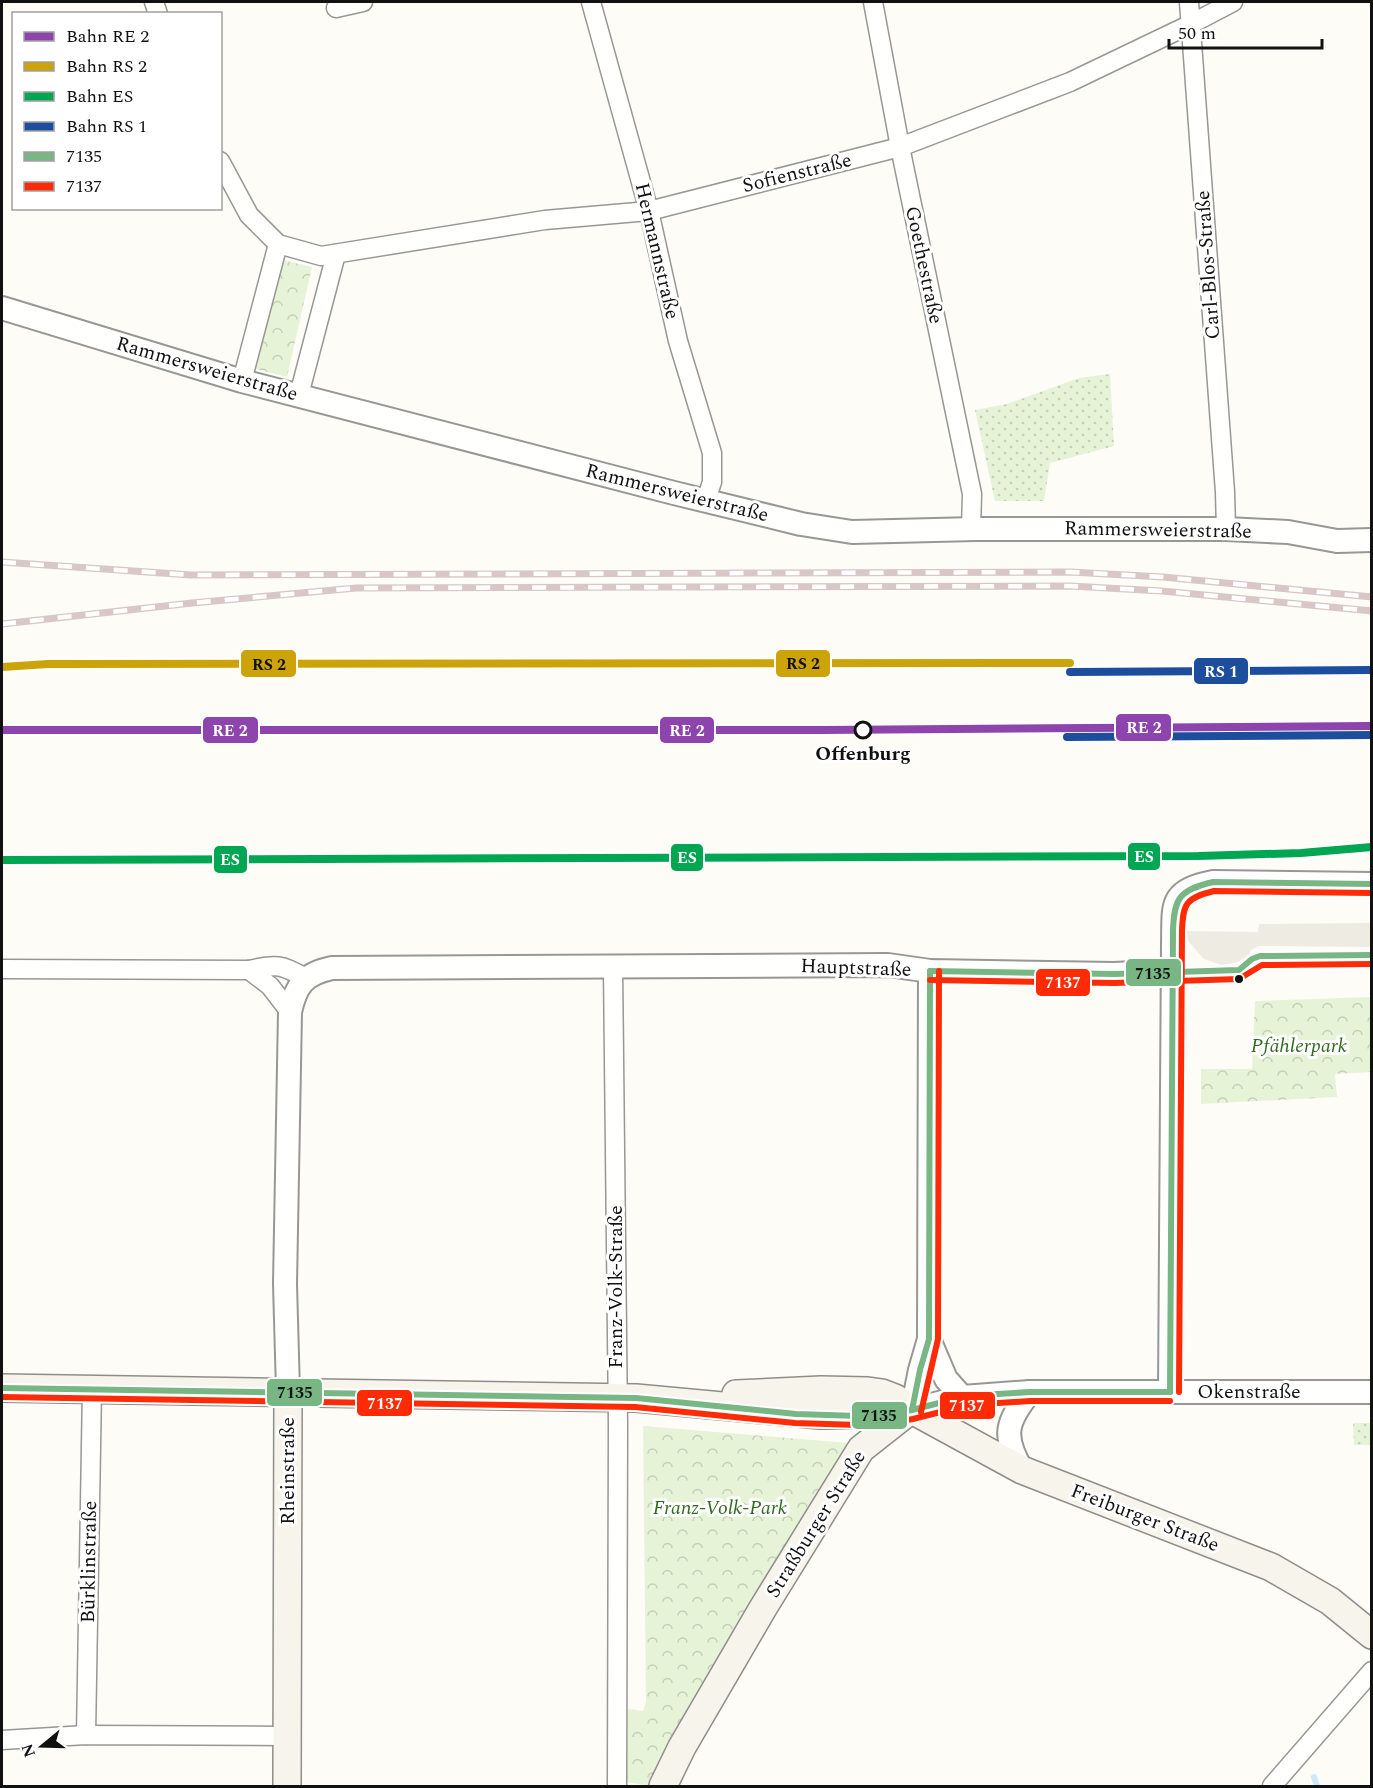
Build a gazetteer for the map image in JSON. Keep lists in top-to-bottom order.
{
  "streets": {
    "main road": [
      "Okenstraße",
      "Rheinstraße",
      "Freiburger Straße",
      "Straßburger Straße"
    ],
    "street": [
      "Sofienstraße",
      "Hermannstraße",
      "Goethestraße",
      "Carl-Blos-Straße",
      "Rammersweierstraße",
      "Hauptstraße",
      "Franz-Volk-Straße",
      "Bürklinstraße"
    ]
  },
  "crossings": [
    ["Sofienstraße", "Hermannstraße"],
    ["Sofienstraße", "Goethestraße"],
    ["Sofienstraße", "Carl-Blos-Straße"],
    ["Hermannstraße", "Rammersweierstraße"],
    ["Goethestraße", "Rammersweierstraße"],
    ["Carl-Blos-Straße", "Rammersweierstraße"],
    ["Hauptstraße", "Franz-Volk-Straße"],
    ["Franz-Volk-Straße", "Okenstraße"],
    ["Okenstraße", "Rheinstraße"],
    ["Okenstraße", "Freiburger Straße"],
    ["Okenstraße", "Straßburger Straße"],
    ["Okenstraße", "Bürklinstraße"],
    ["Freiburger Straße", "Straßburger Straße"]
  ],
  "parks": ["Pfählerpark", "Franz-Volk-Park"],
  "places": ["Offenburg"],
  "lines": ["rail line ES", "transit line 7135", "transit line 7137"],
  "legend": [
    "Bahn RE 2",
    "Bahn RS 2",
    "Bahn ES",
    "Bahn RS 1",
    "7135",
    "7137"
  ],
  "scale_bar": "50 m",
  "north": "left"
}
